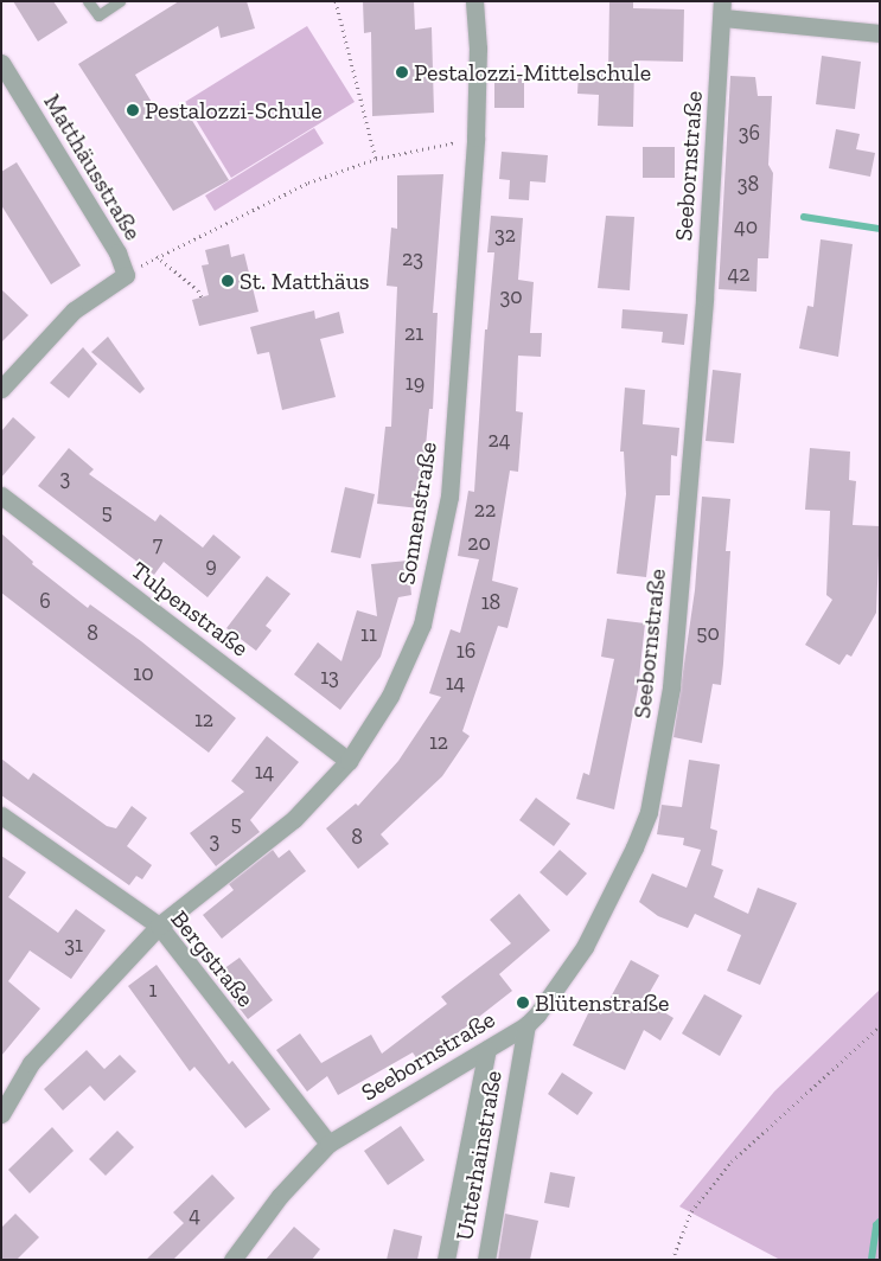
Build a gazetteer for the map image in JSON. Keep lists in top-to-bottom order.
{
  "streets": {
    "street": [
      "Seebornstraße",
      "Matthäusstraße",
      "Sonnenstraße",
      "Tulpenstraße",
      "Bergstraße",
      "Unterhainstraße"
    ]
  },
  "crossings": [
    ["Seebornstraße", "Bergstraße"],
    ["Seebornstraße", "Unterhainstraße"],
    ["Sonnenstraße", "Tulpenstraße"],
    ["Sonnenstraße", "Bergstraße"]
  ],
  "places": [
    "Pestalozzi-Mittelschule",
    "Pestalozzi-Schule",
    "St. Matthäus",
    "Blütenstraße"
  ],
  "house_numbers": [
    "36",
    "38",
    "40",
    "32",
    "23",
    "42",
    "30",
    "21",
    "19",
    "24",
    "3",
    "22",
    "5",
    "20",
    "7",
    "9",
    "6",
    "18",
    "8",
    "50",
    "11",
    "16",
    "10",
    "13",
    "14",
    "12",
    "12",
    "14",
    "5",
    "8",
    "3",
    "31",
    "1",
    "4"
  ]
}
